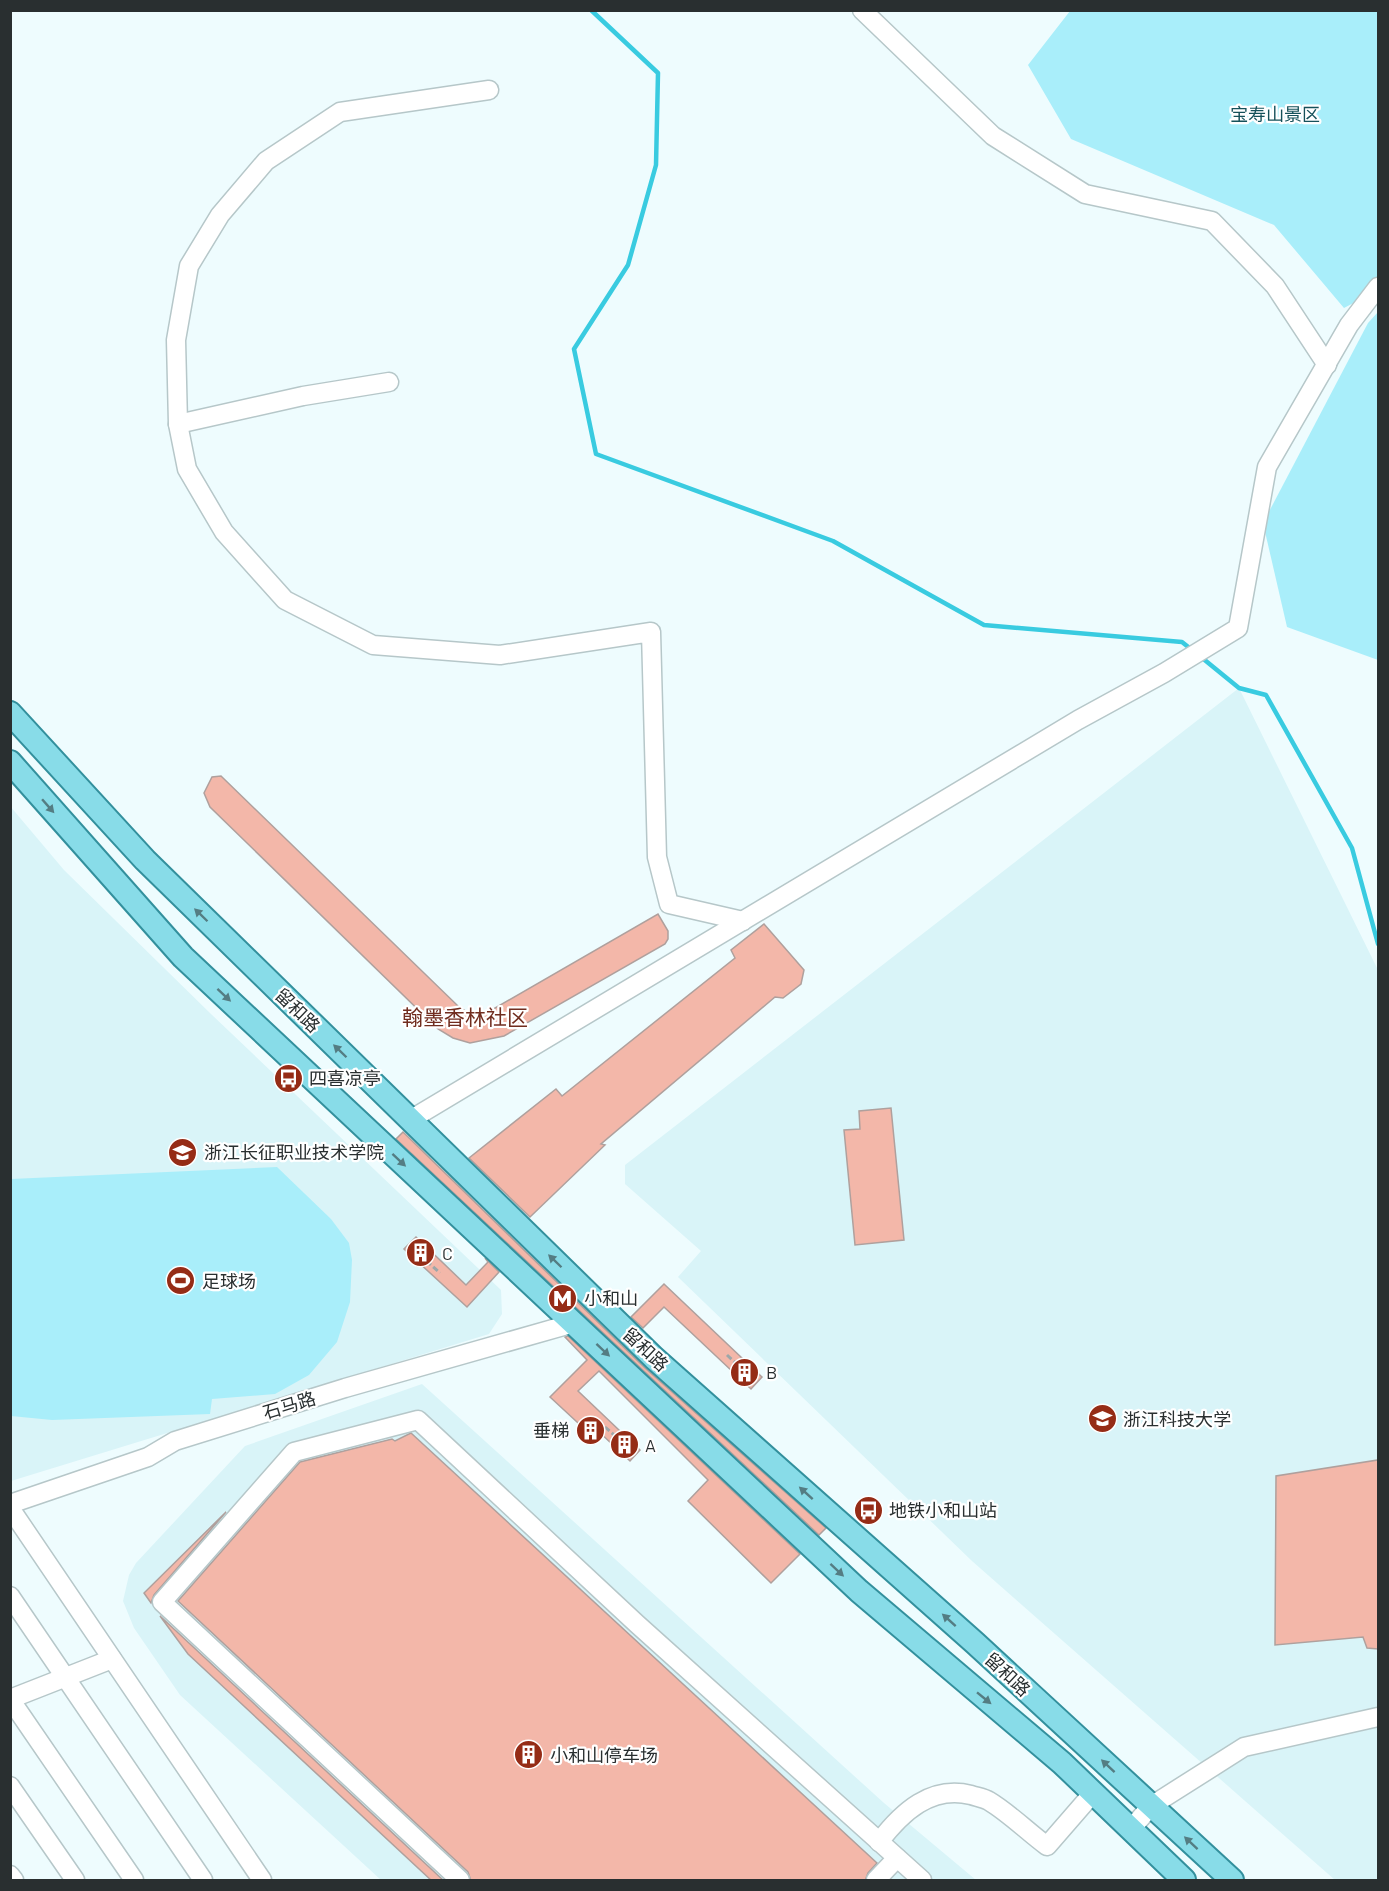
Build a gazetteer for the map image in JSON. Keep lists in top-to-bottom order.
{
  "streets": {
    "main road": ["留和路"],
    "street": ["石马路"]
  },
  "crossings": [
    ["留和路", "石马路"]
  ],
  "districts": ["翰墨香林社区"],
  "parks": ["宝寿山景区"],
  "places": {
    "bus stop": ["四喜凉亭", "地铁小和山站"],
    "school or university": ["浙江长征职业技术学院", "浙江科技大学"],
    "building": [
      "C",
      "B",
      "垂梯",
      "A",
      "小和山停车场"
    ],
    "sports": ["足球场"],
    "metro station": ["小和山"]
  }
}
